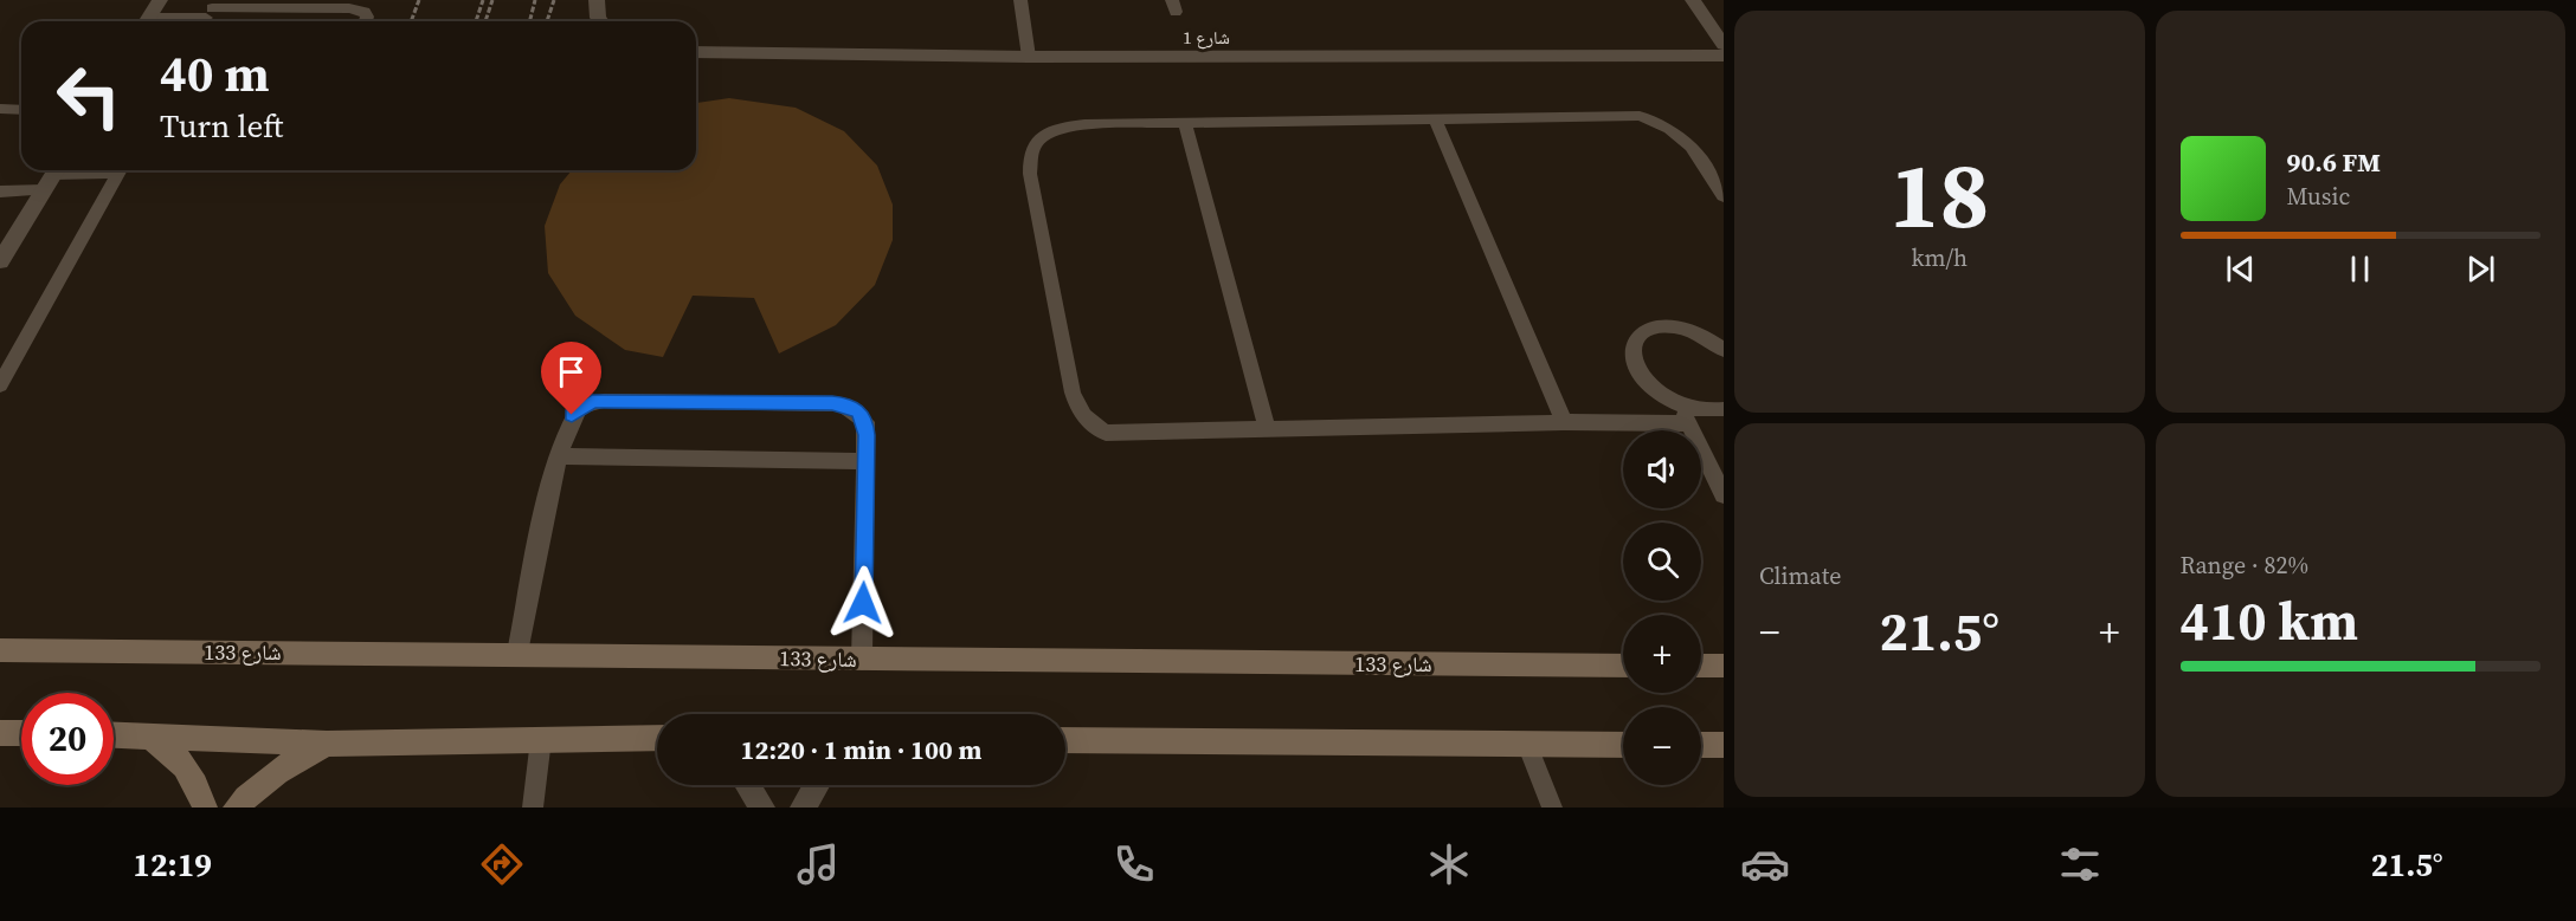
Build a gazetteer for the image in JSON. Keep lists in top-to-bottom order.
{
  "streets": {
    "street": ["شارع 1", "شارع 133"]
  },
  "page": {
    "tile": [
      ["18", "km/h"],
      "Climate",
      ["Range · 82%", "410 km"]
    ],
    "turn": ["40 m", "Turn left"],
    "song": ["90.6 FM", "Music"],
    "map_buttons": ["+", "−"],
    "heat": ["−", "21.5°", "+"],
    "limit": "20",
    "trip": "12:20 · 1 min · 100 m",
    "tabs": ["12:19", "21.5°"]
  }
}
